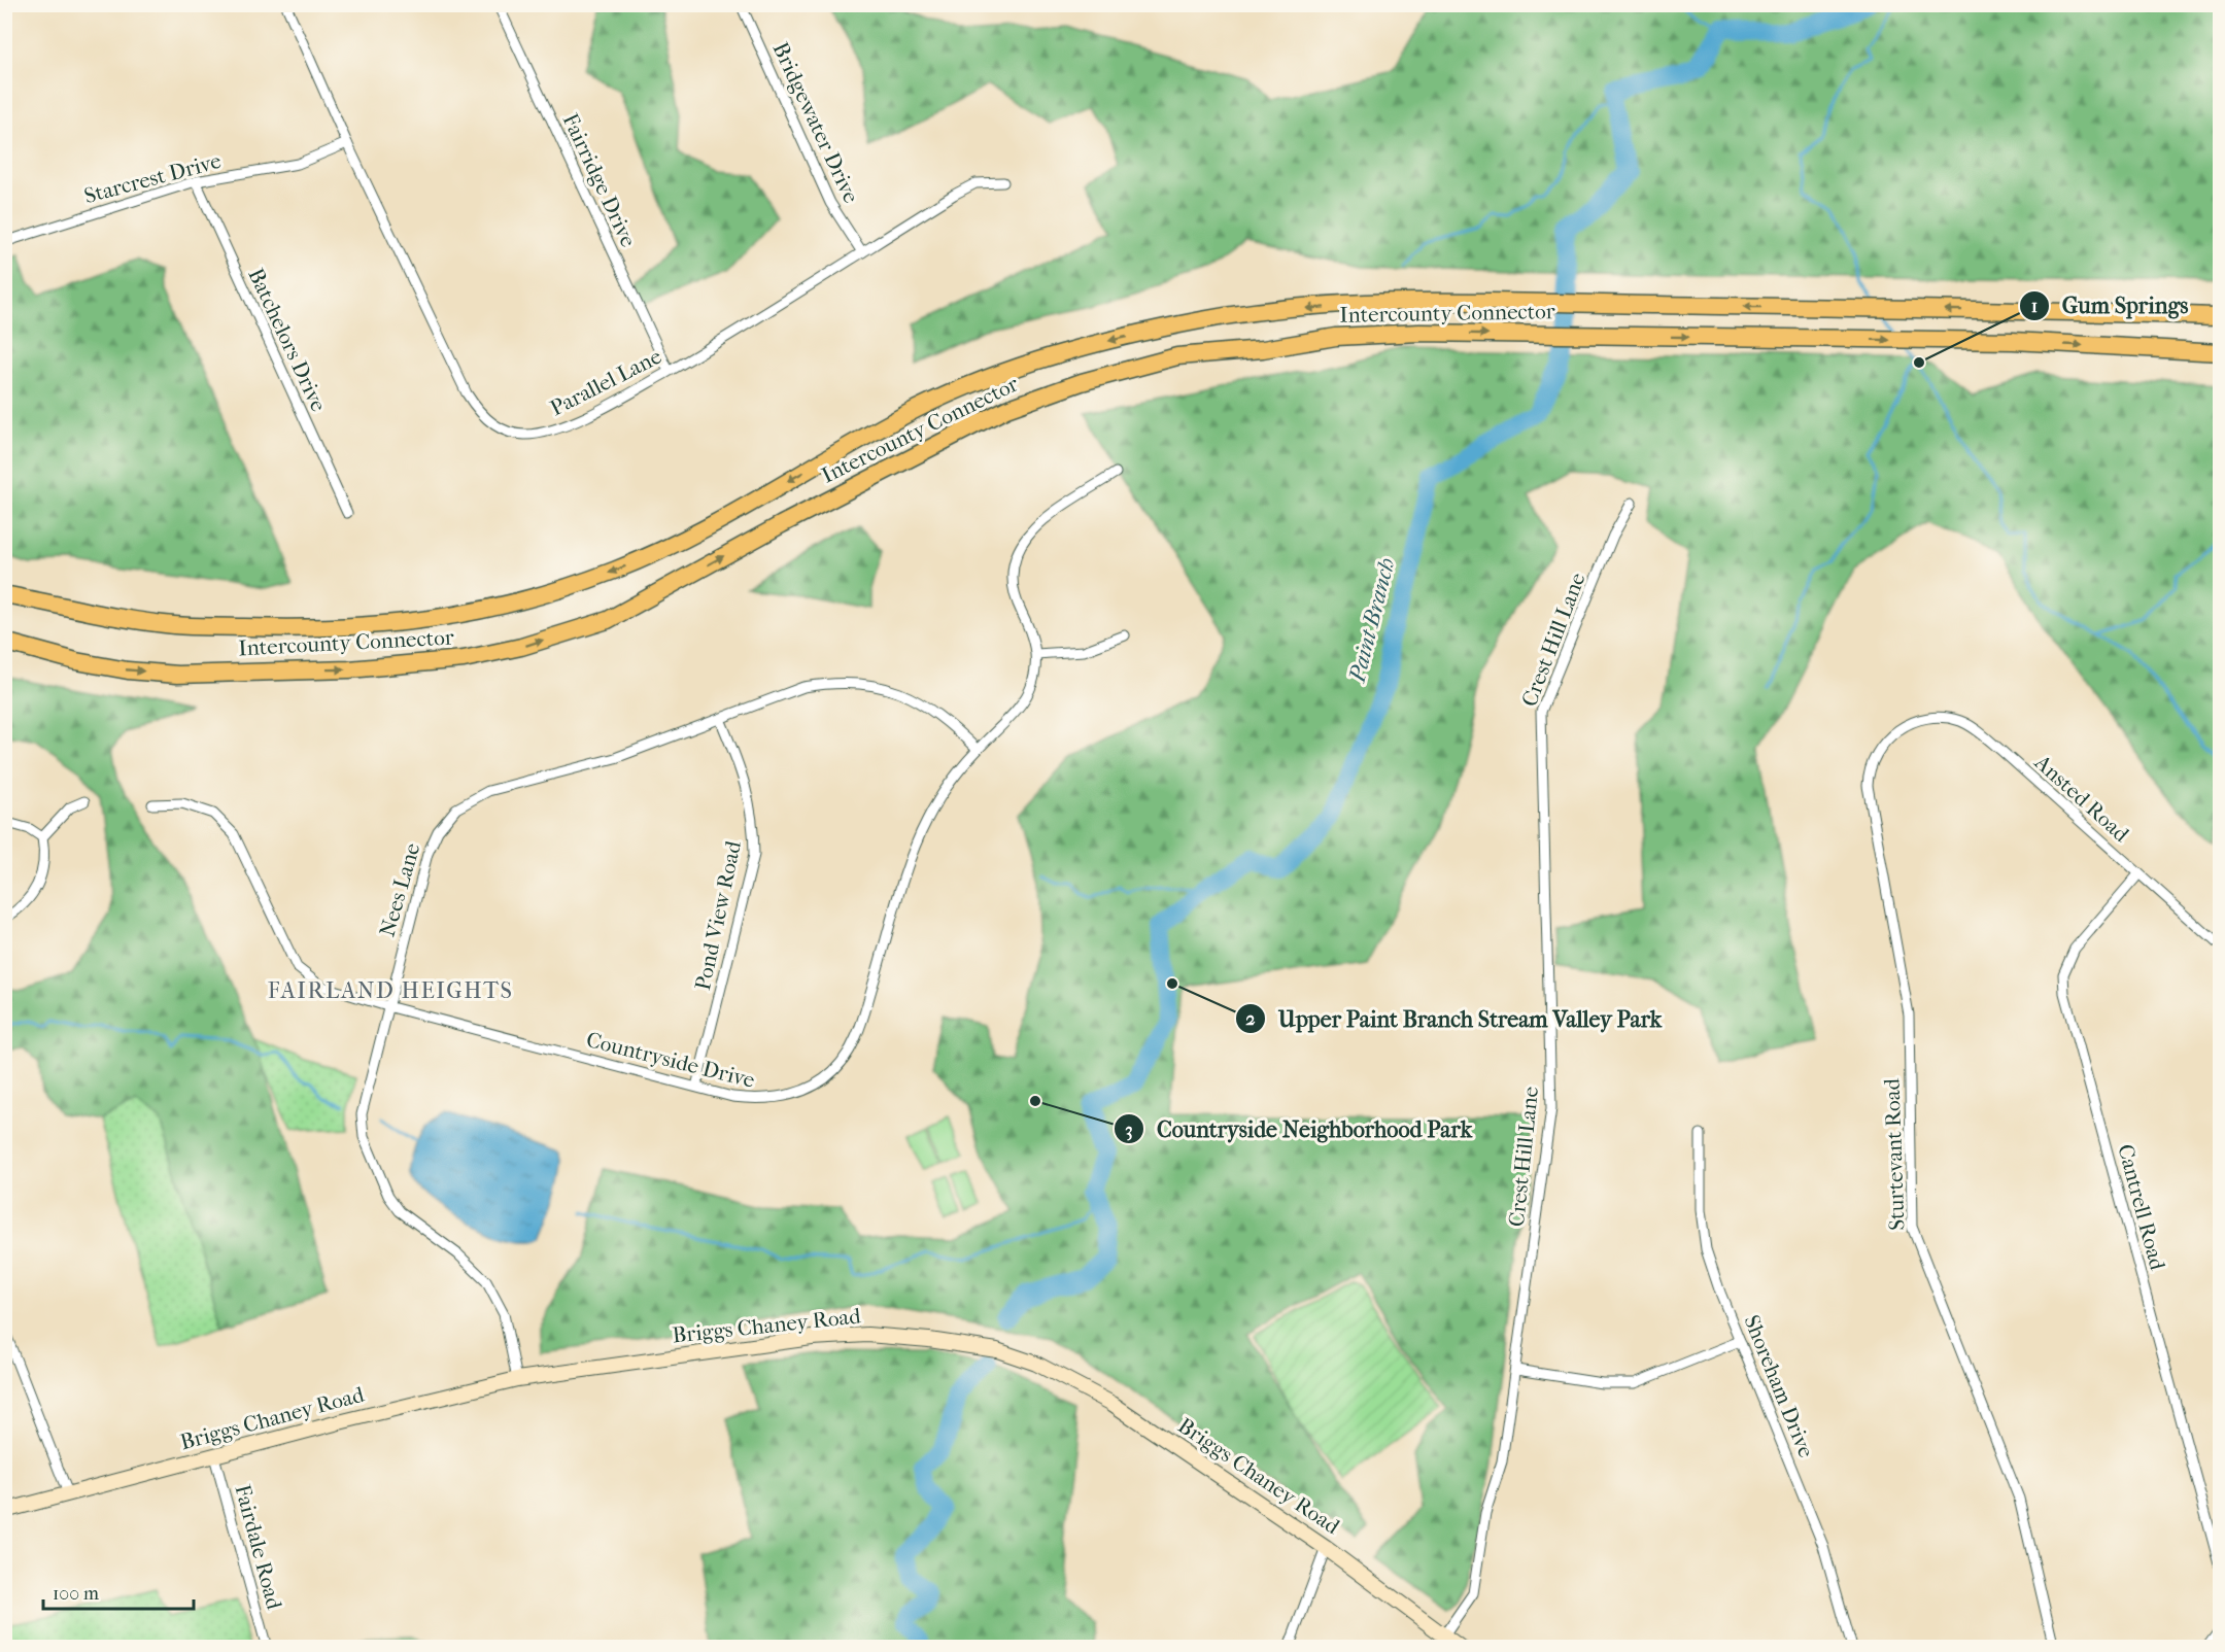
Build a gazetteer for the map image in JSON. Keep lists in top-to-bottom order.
{
  "streets": {
    "highway": ["Intercounty Connector"],
    "main road": ["Briggs Chaney Road"],
    "street": [
      "Bridgewater Drive",
      "Starcrest Drive",
      "Fairridge Drive",
      "Batchelors Drive",
      "Parallel Lane",
      "Crest Hill Lane",
      "Ansted Road",
      "Nees Lane",
      "Pond View Road",
      "Countryside Drive",
      "Sturtevant Road",
      "Cantrell Road",
      "Shoreham Drive",
      "Fairdale Road"
    ]
  },
  "crossings": [
    ["Bridgewater Drive", "Parallel Lane"],
    ["Starcrest Drive", "Batchelors Drive"],
    ["Starcrest Drive", "Parallel Lane"],
    ["Fairridge Drive", "Parallel Lane"],
    ["Crest Hill Lane", "Briggs Chaney Road"],
    ["Ansted Road", "Sturtevant Road"],
    ["Ansted Road", "Cantrell Road"],
    ["Nees Lane", "Pond View Road"],
    ["Nees Lane", "Countryside Drive"],
    ["Nees Lane", "Briggs Chaney Road"],
    ["Pond View Road", "Countryside Drive"],
    ["Briggs Chaney Road", "Fairdale Road"]
  ],
  "districts": ["FAIRLAND HEIGHTS"],
  "water": ["Paint Branch"],
  "places": ["Gum Springs", "Upper Paint Branch Stream Valley Park", "Countryside Neighborhood Park"],
  "scale_bar": "100 m"
}
